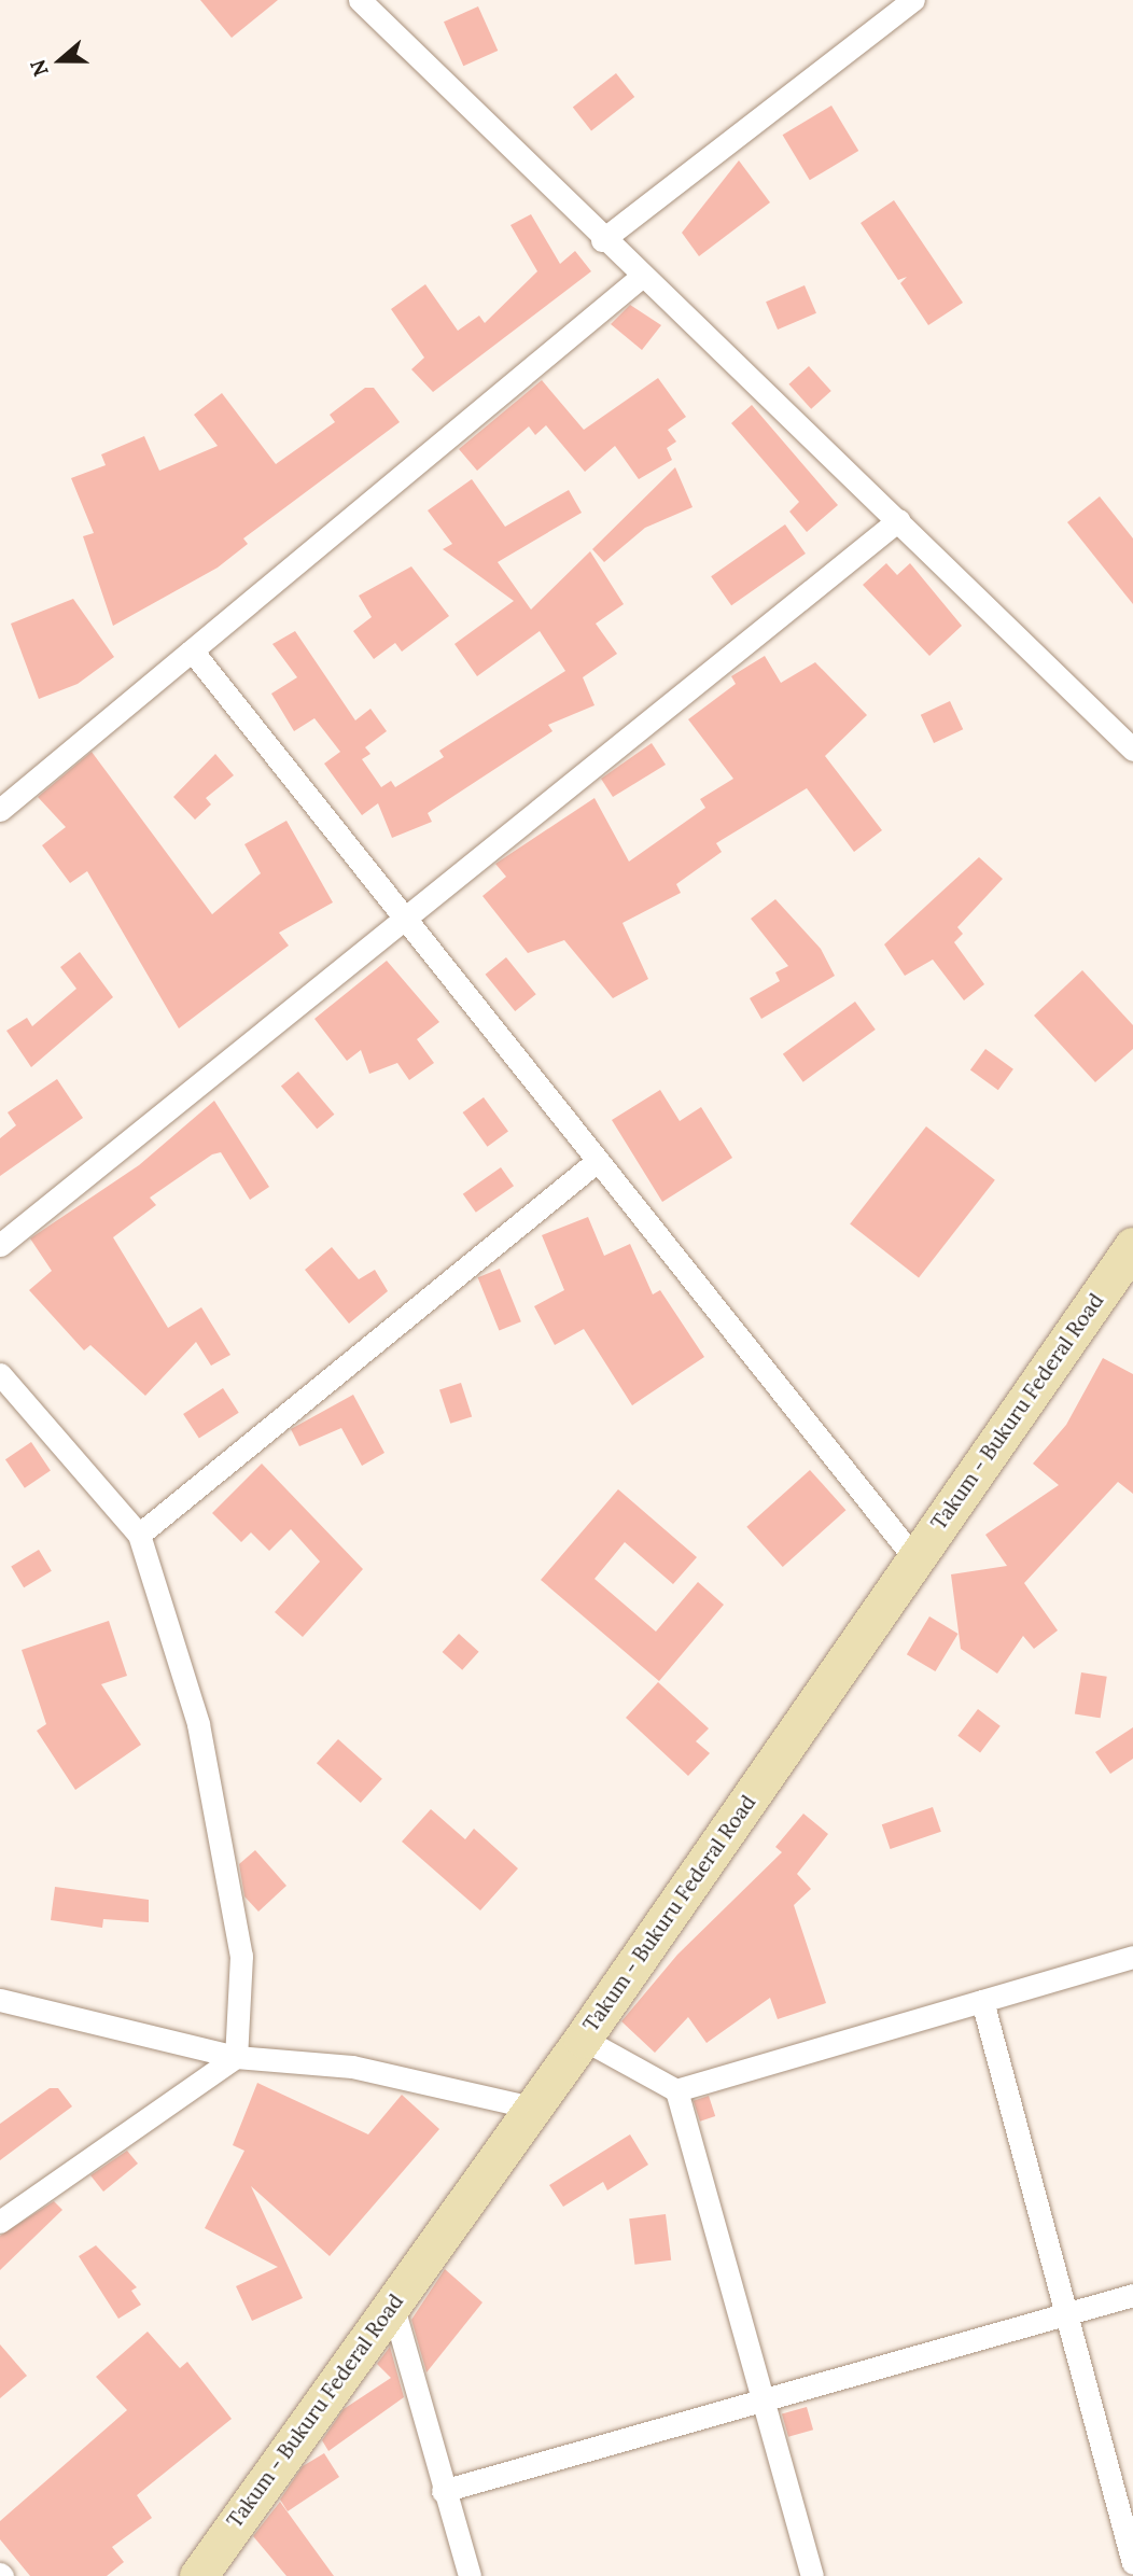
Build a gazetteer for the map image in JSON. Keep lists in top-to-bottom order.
{
  "streets": {
    "main road": ["Takum - Bukuru Federal Road"]
  },
  "north": "left"
}
